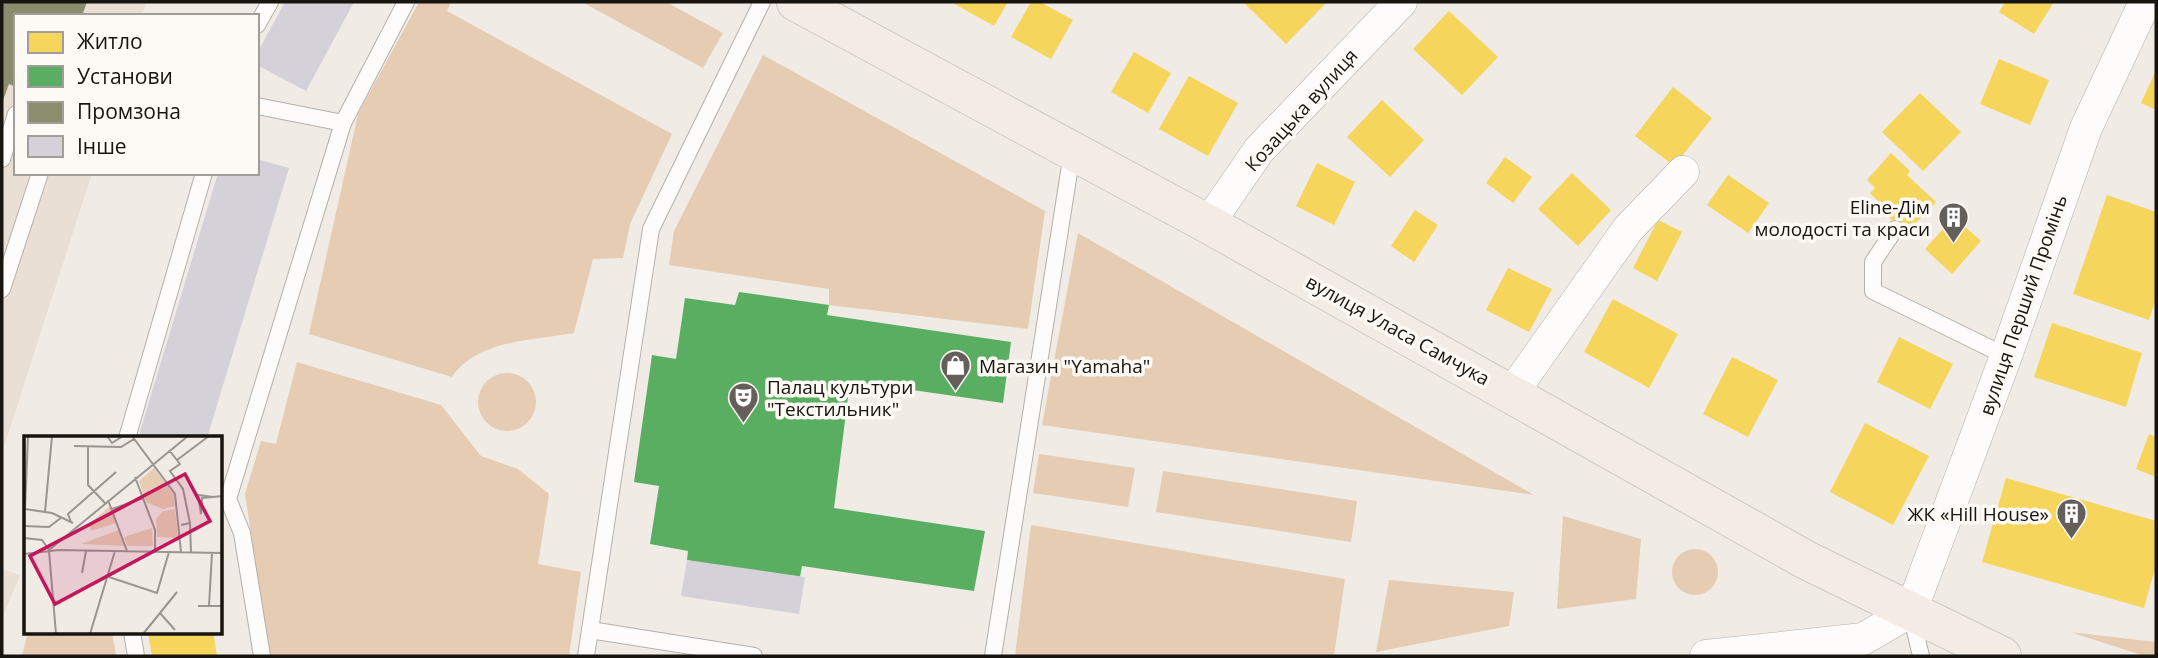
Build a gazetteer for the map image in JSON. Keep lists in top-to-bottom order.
{
  "streets": {
    "main road": ["вулиця Уласа Самчука"],
    "street": ["Козацька вулиця", "вулиця Перший Промінь"]
  },
  "crossings": [
    ["Козацька вулиця", "вулиця Уласа Самчука"],
    ["вулиця Перший Промінь", "вулиця Уласа Самчука"]
  ],
  "places": {
    "building": ["Eline-Дім молодості та краси", "ЖК «Hill House»"],
    "shop": ["Магазин \"Yamaha\""],
    "theatre": ["Палац культури \"Текстильник\""]
  },
  "legend": [
    "Житло",
    "Установи",
    "Промзона",
    "Інше"
  ]
}
